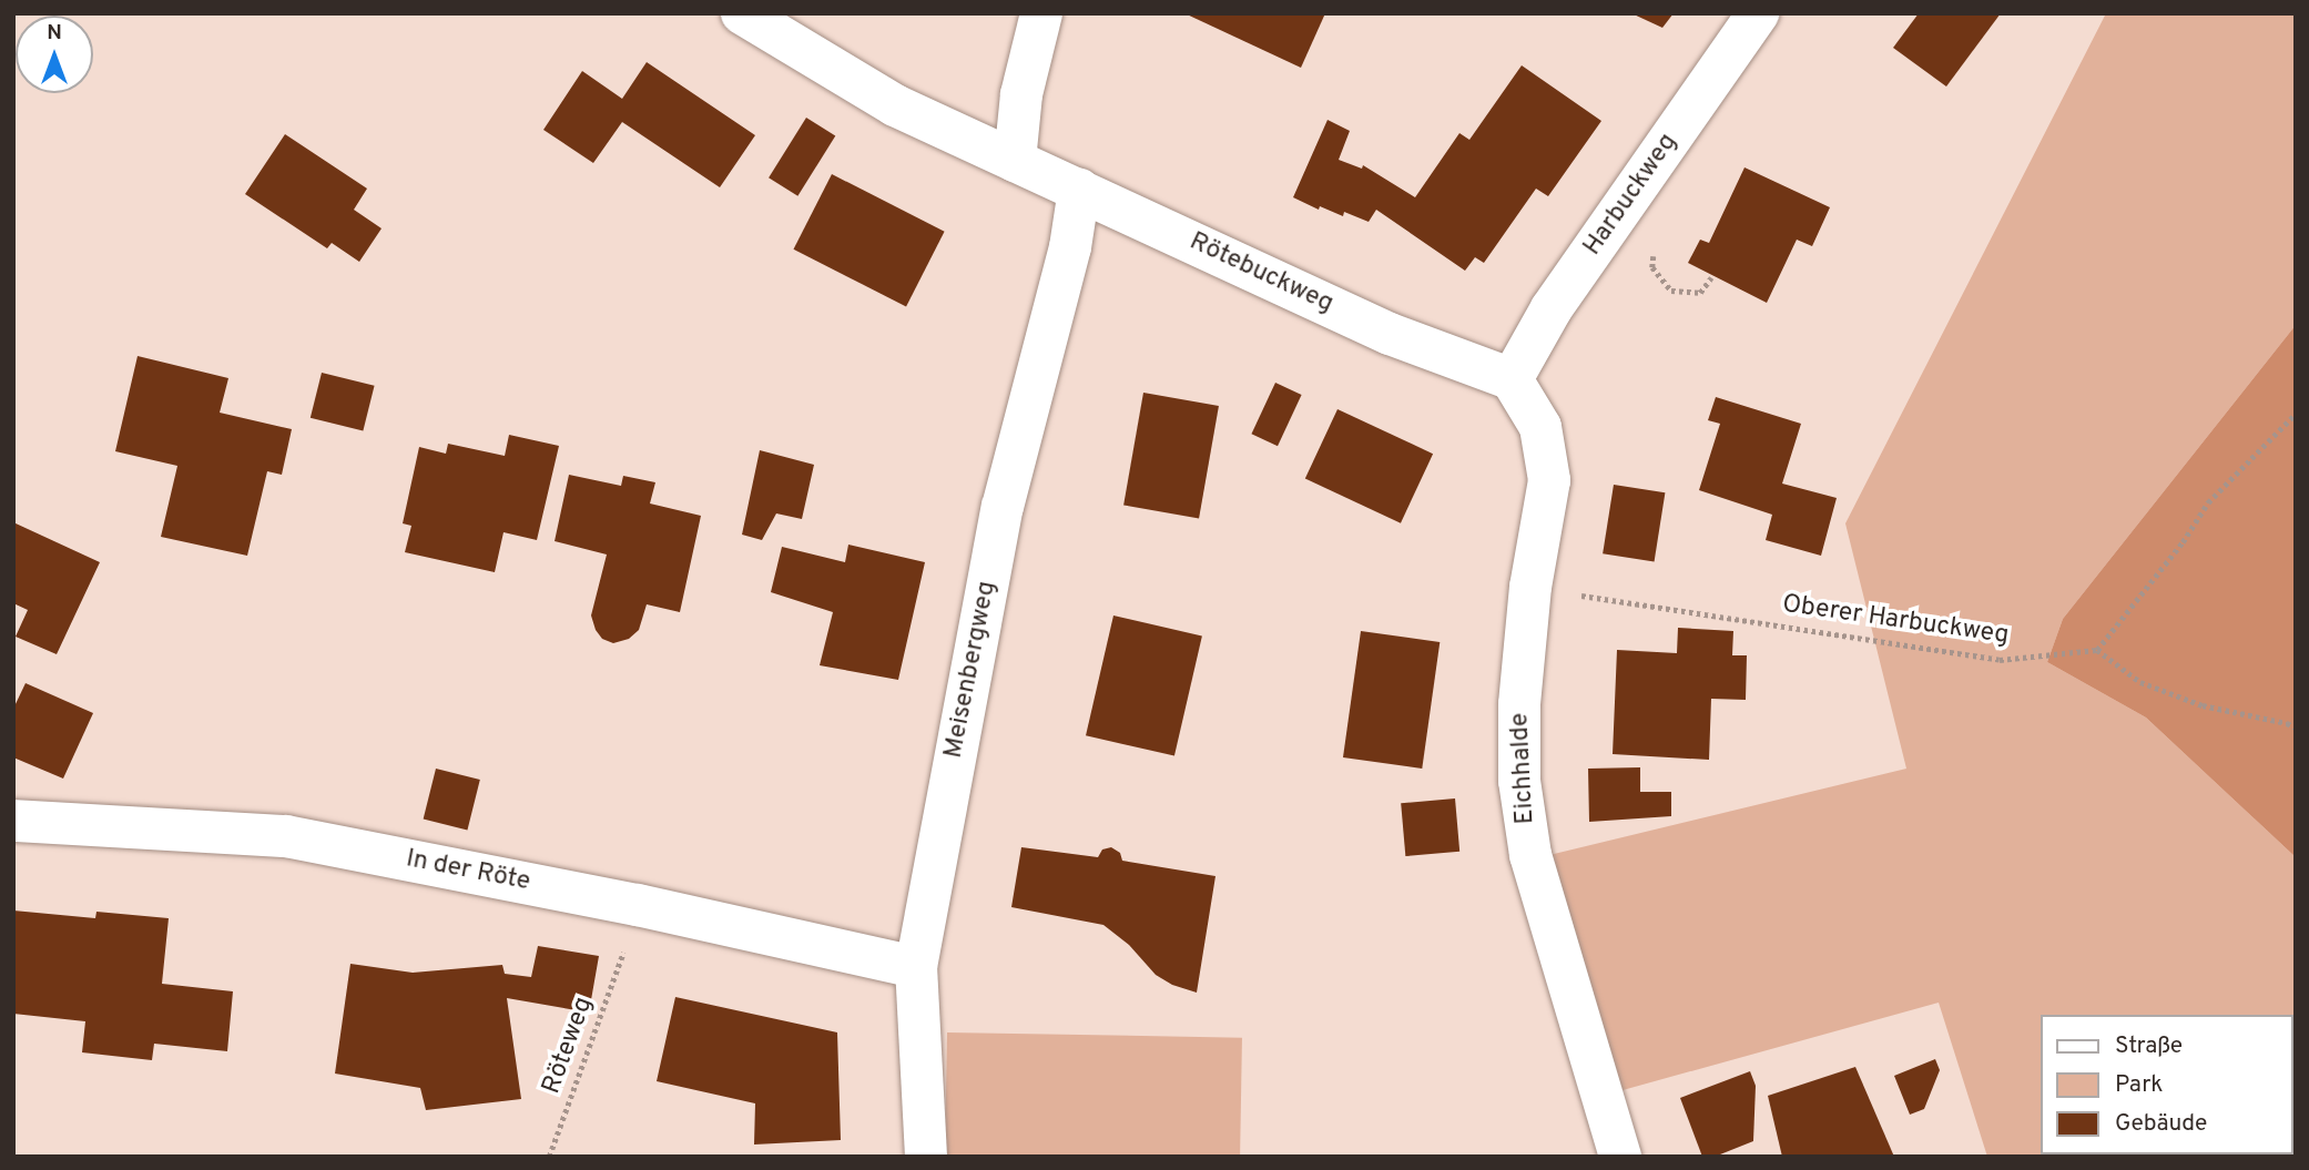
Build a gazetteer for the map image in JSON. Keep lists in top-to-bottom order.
{
  "streets": {
    "street": [
      "Harbuckweg",
      "Rötebuckweg",
      "Meisenbergweg",
      "Eichhalde",
      "In der Röte"
    ],
    "path": ["Oberer Harbuckweg", "Röteweg"]
  },
  "crossings": [
    ["Harbuckweg", "Rötebuckweg"],
    ["Harbuckweg", "Eichhalde"],
    ["Rötebuckweg", "Meisenbergweg"],
    ["Rötebuckweg", "Eichhalde"],
    ["Meisenbergweg", "In der Röte"]
  ],
  "legend": ["Straße", "Park", "Gebäude"],
  "north": "top"
}
